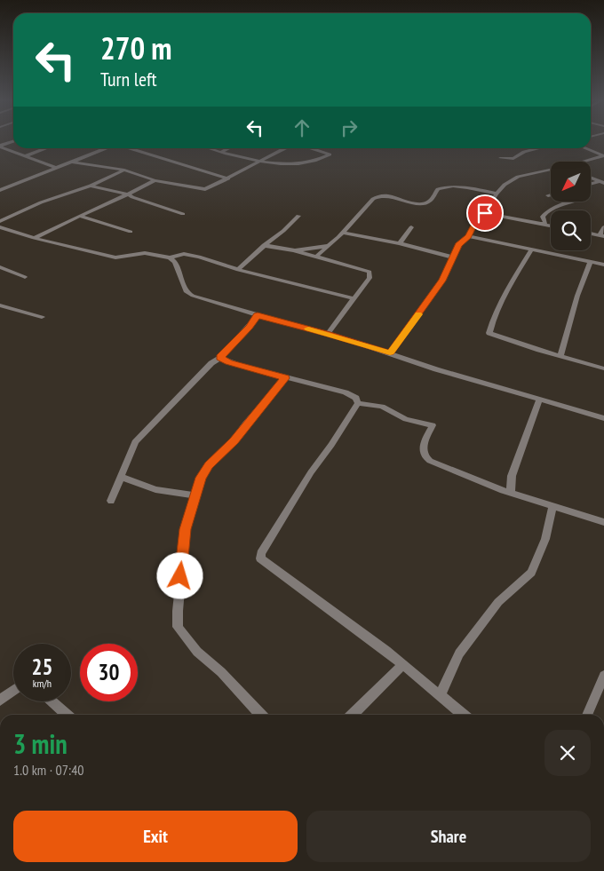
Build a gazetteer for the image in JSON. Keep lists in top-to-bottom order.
{
  "north": "bottom left",
  "page": {
    "turn": ["270 m", "Turn left"],
    "speed": "25 km/h",
    "limit": "30",
    "heading": ["3 min", "1.0 km · 07:40"],
    "buttons": ["Exit", "Share"]
  }
}
